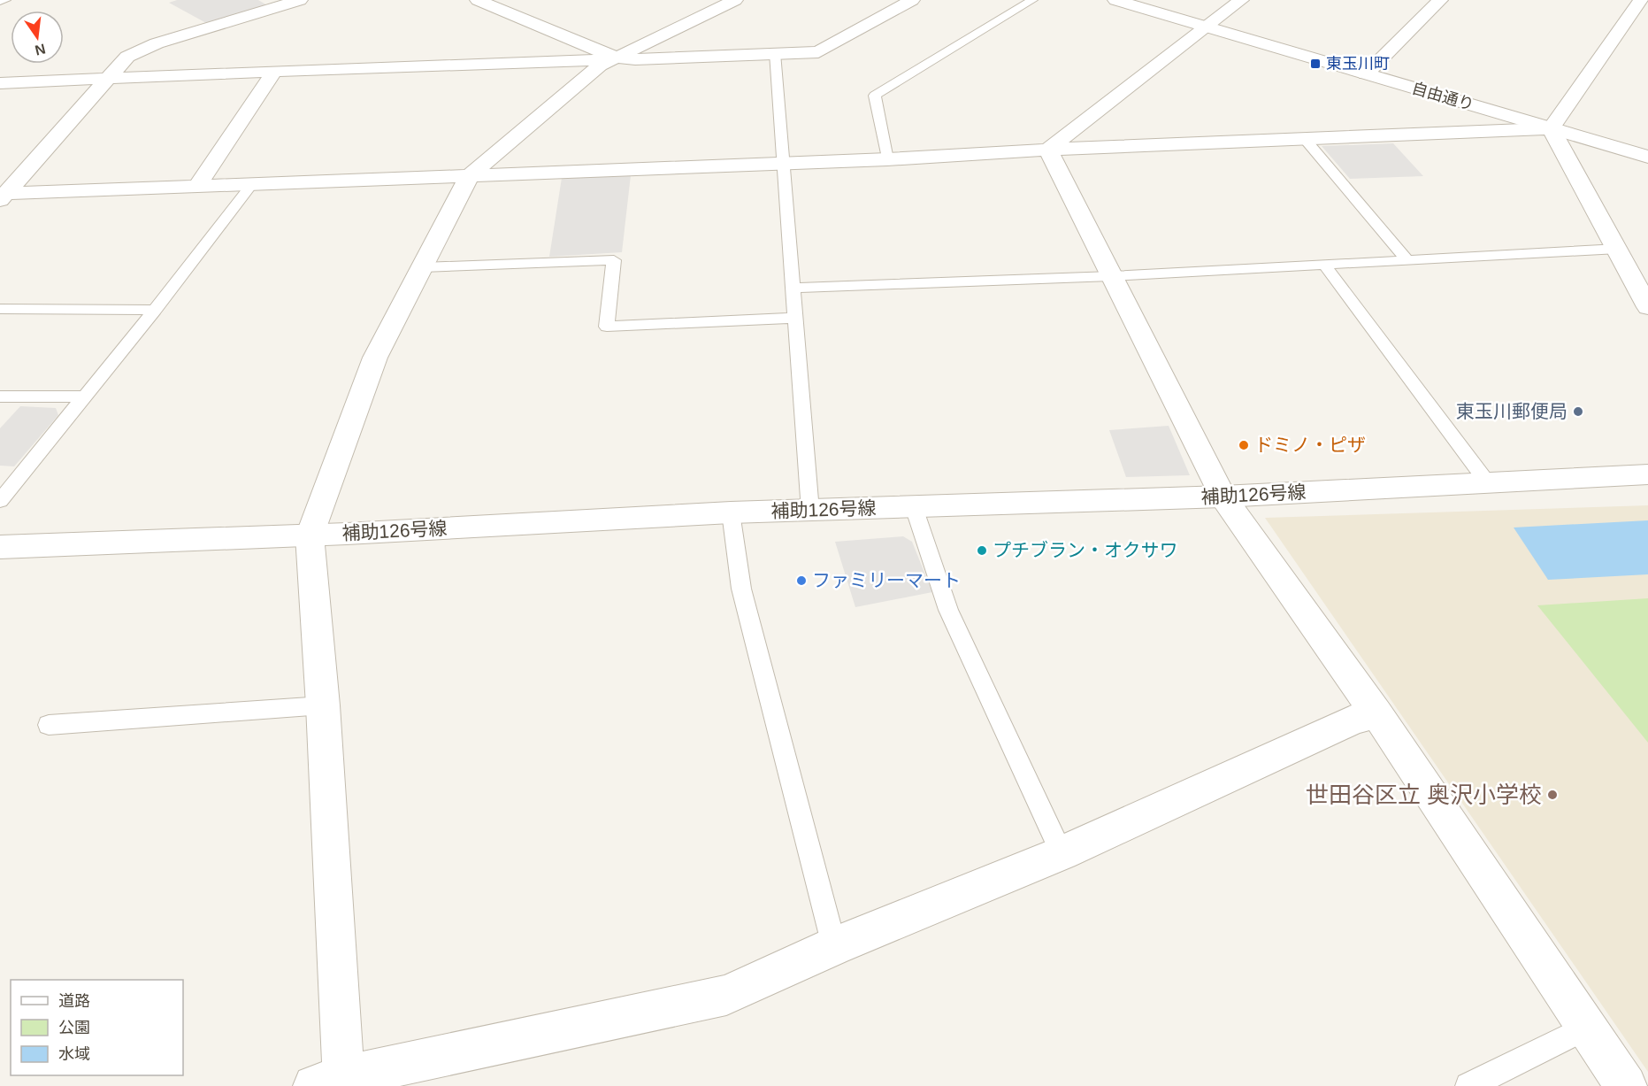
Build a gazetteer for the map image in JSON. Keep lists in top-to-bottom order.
{
  "streets": {
    "street": ["自由通り", "補助126号線"]
  },
  "places": {
    "transit": ["東玉川町"],
    "other": [
      "東玉川郵便局",
      "ドミノ・ピザ",
      "プチブラン・オクサワ",
      "ファミリーマート",
      "世田谷区立 奥沢小学校"
    ]
  },
  "legend": ["道路", "公園", "水域"],
  "north": "bottom"
}
